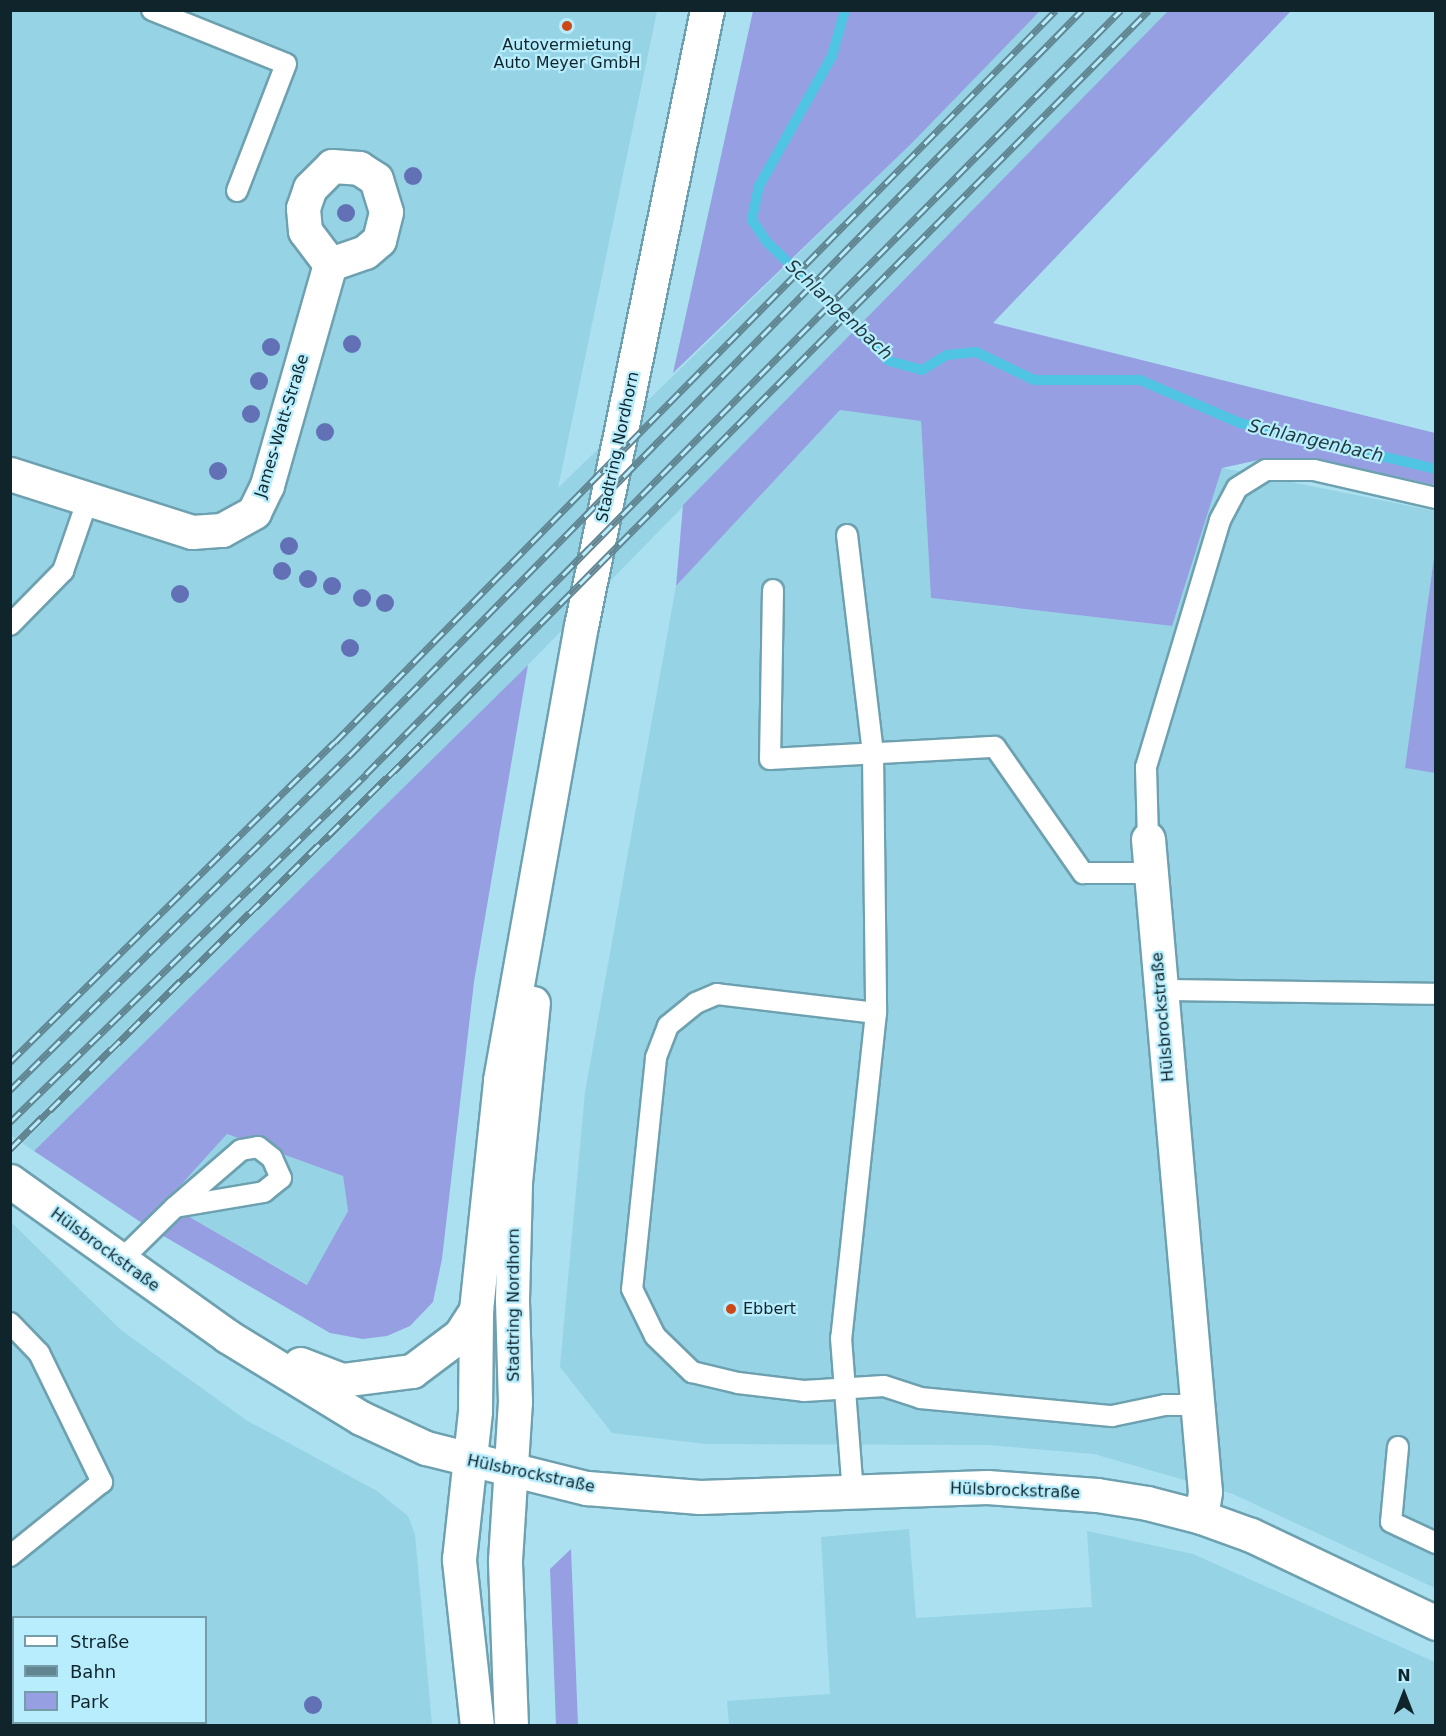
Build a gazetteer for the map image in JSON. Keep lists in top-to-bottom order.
{
  "streets": {
    "street": ["James-Watt-Straße", "Stadtring Nordhorn", "Hülsbrockstraße"]
  },
  "crossings": [
    ["Stadtring Nordhorn", "Hülsbrockstraße"]
  ],
  "water": ["Schlangenbach"],
  "places": ["Autovermietung Auto Meyer GmbH", "Ebbert"],
  "legend": ["Straße", "Bahn", "Park"],
  "north": "top"
}
